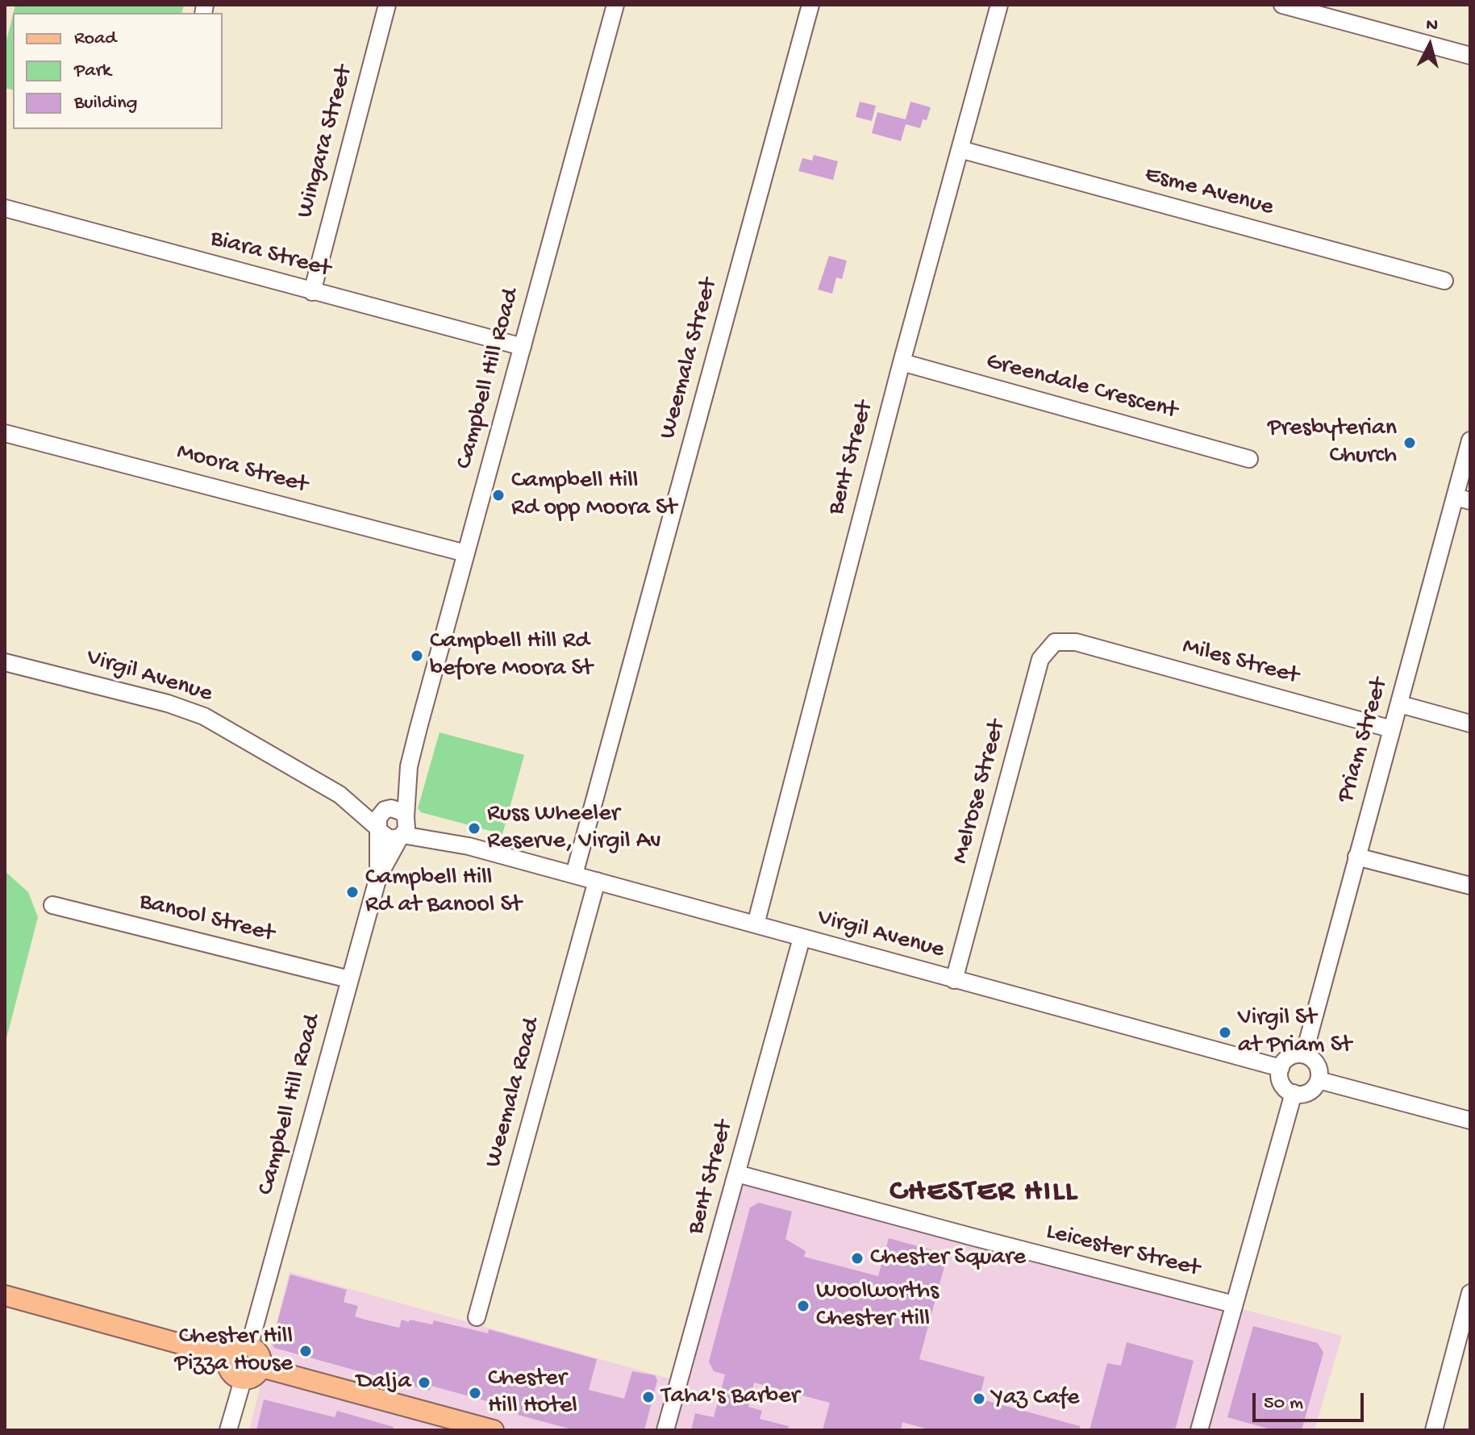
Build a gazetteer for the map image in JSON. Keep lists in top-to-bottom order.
{
  "streets": {
    "street": [
      "Wingara Street",
      "Esme Avenue",
      "Biara Street",
      "Weemala Street",
      "Campbell Hill Road",
      "Greendale Crescent",
      "Bent Street",
      "Moora Street",
      "Miles Street",
      "Virgil Avenue",
      "Priam Street",
      "Melrose Street",
      "Banool Street",
      "Weemala Road",
      "Leicester Street"
    ]
  },
  "crossings": [
    ["Wingara Street", "Biara Street"],
    ["Esme Avenue", "Bent Street"],
    ["Biara Street", "Campbell Hill Road"],
    ["Weemala Street", "Virgil Avenue"],
    ["Campbell Hill Road", "Moora Street"],
    ["Campbell Hill Road", "Virgil Avenue"],
    ["Campbell Hill Road", "Banool Street"],
    ["Greendale Crescent", "Bent Street"],
    ["Bent Street", "Virgil Avenue"],
    ["Bent Street", "Leicester Street"],
    ["Miles Street", "Priam Street"],
    ["Miles Street", "Melrose Street"],
    ["Virgil Avenue", "Priam Street"],
    ["Virgil Avenue", "Melrose Street"],
    ["Virgil Avenue", "Weemala Road"]
  ],
  "districts": ["CHESTER HILL"],
  "places": [
    "Presbyterian Church",
    "Campbell Hill Rd opp Moora St",
    "Campbell Hill Rd before Moora St",
    "Russ Wheeler Reserve, Virgil Av",
    "Campbell Hill Rd at Banool St",
    "Virgil St at Priam St",
    "Chester Square",
    "Woolworths Chester Hill",
    "Chester Hill Pizza House",
    "Dalja",
    "Chester Hill Hotel",
    "Taha's Barber",
    "Yaz Cafe"
  ],
  "legend": ["Road", "Park", "Building"],
  "scale_bar": "50 m",
  "north": "top"
}
